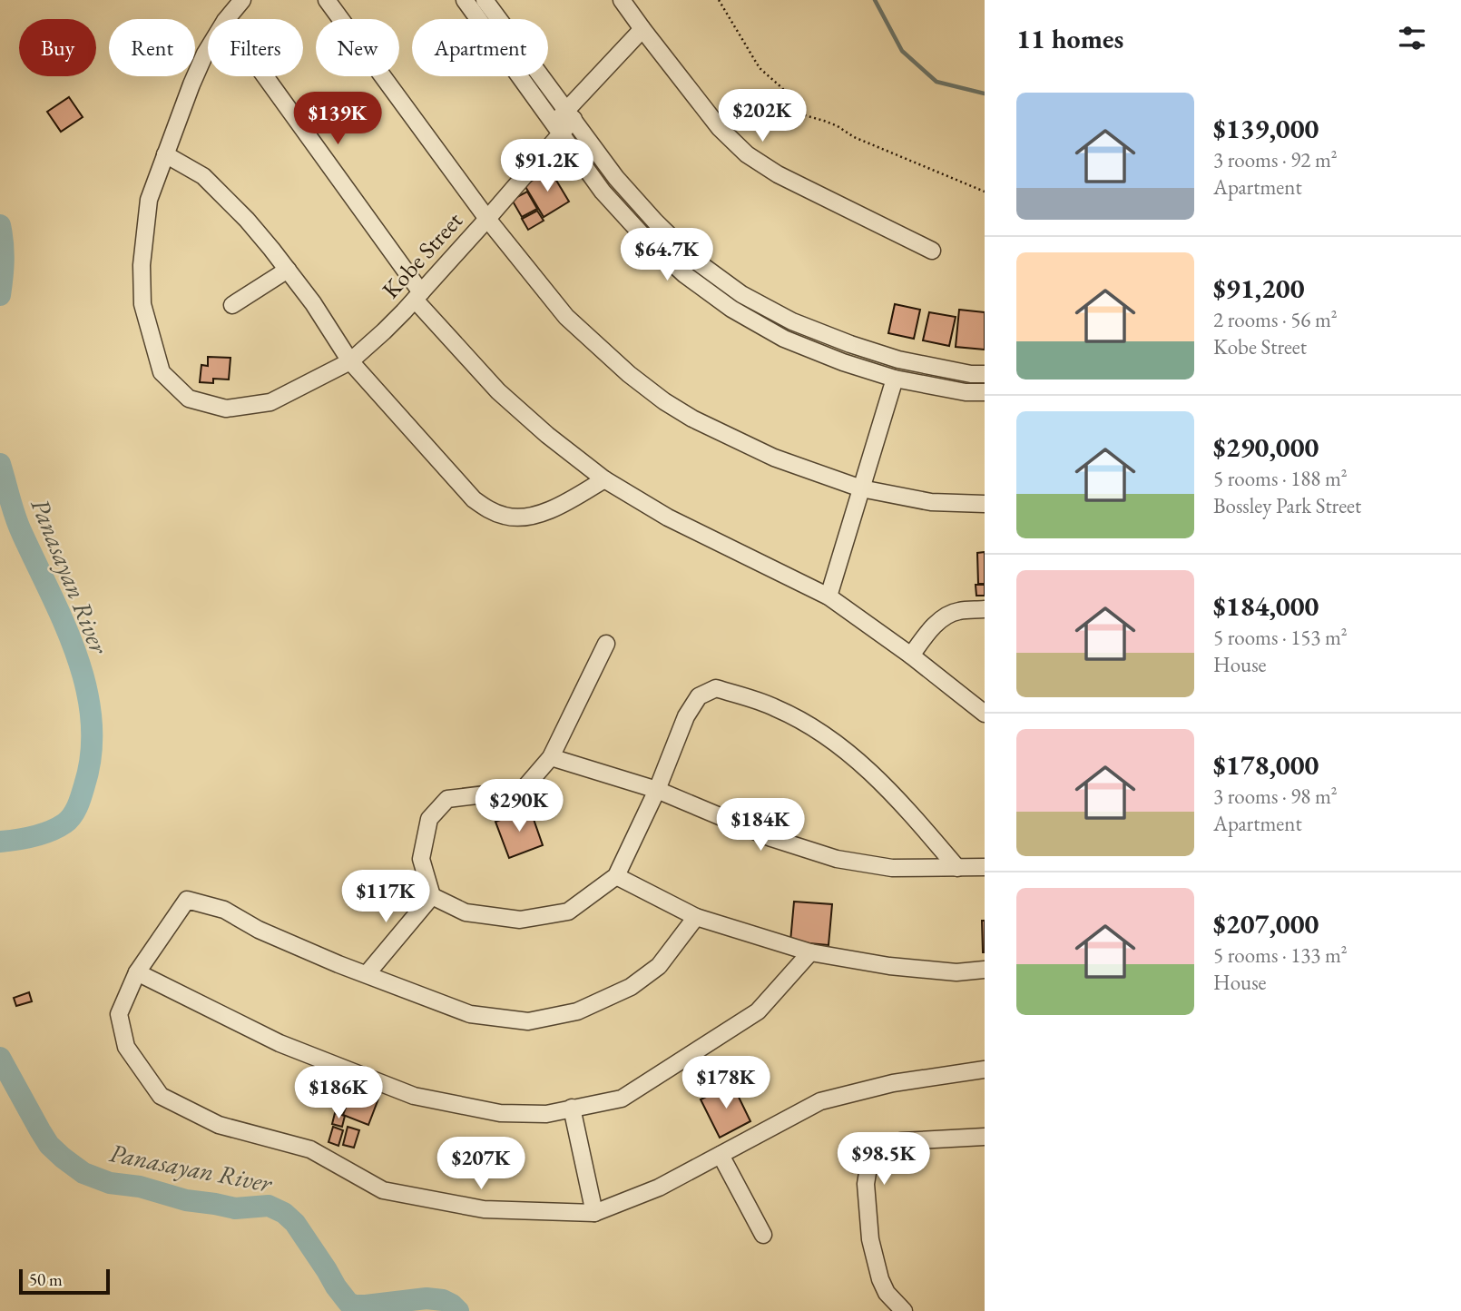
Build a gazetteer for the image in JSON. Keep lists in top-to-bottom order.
{
  "streets": {
    "street": ["Kobe Street"]
  },
  "water": ["Panasayan River"],
  "scale_bar": "50 m",
  "page": {
    "heading": "11 homes",
    "chip": [
      "Buy",
      "Rent",
      "Filters",
      "New",
      "Apartment"
    ],
    "list": [
      {
        "name": "$139,000",
        "note": "3 rooms · 92 m² · Apartment"
      },
      {
        "name": "$91,200",
        "note": "2 rooms · 56 m² · Kobe Street"
      },
      {
        "name": "$290,000",
        "note": "5 rooms · 188 m² · Bossley Park Street"
      },
      {
        "name": "$184,000",
        "note": "5 rooms · 153 m² · House"
      },
      {
        "name": "$178,000",
        "note": "3 rooms · 98 m² · Apartment"
      },
      {
        "name": "$207,000",
        "note": "5 rooms · 133 m² · House"
      }
    ],
    "price": [
      "$202K",
      "$139K",
      "$91.2K",
      "$64.7K",
      "$290K",
      "$184K",
      "$117K",
      "$178K",
      "$186K",
      "$98.5K",
      "$207K"
    ],
    "scale": "50 m"
  }
}
